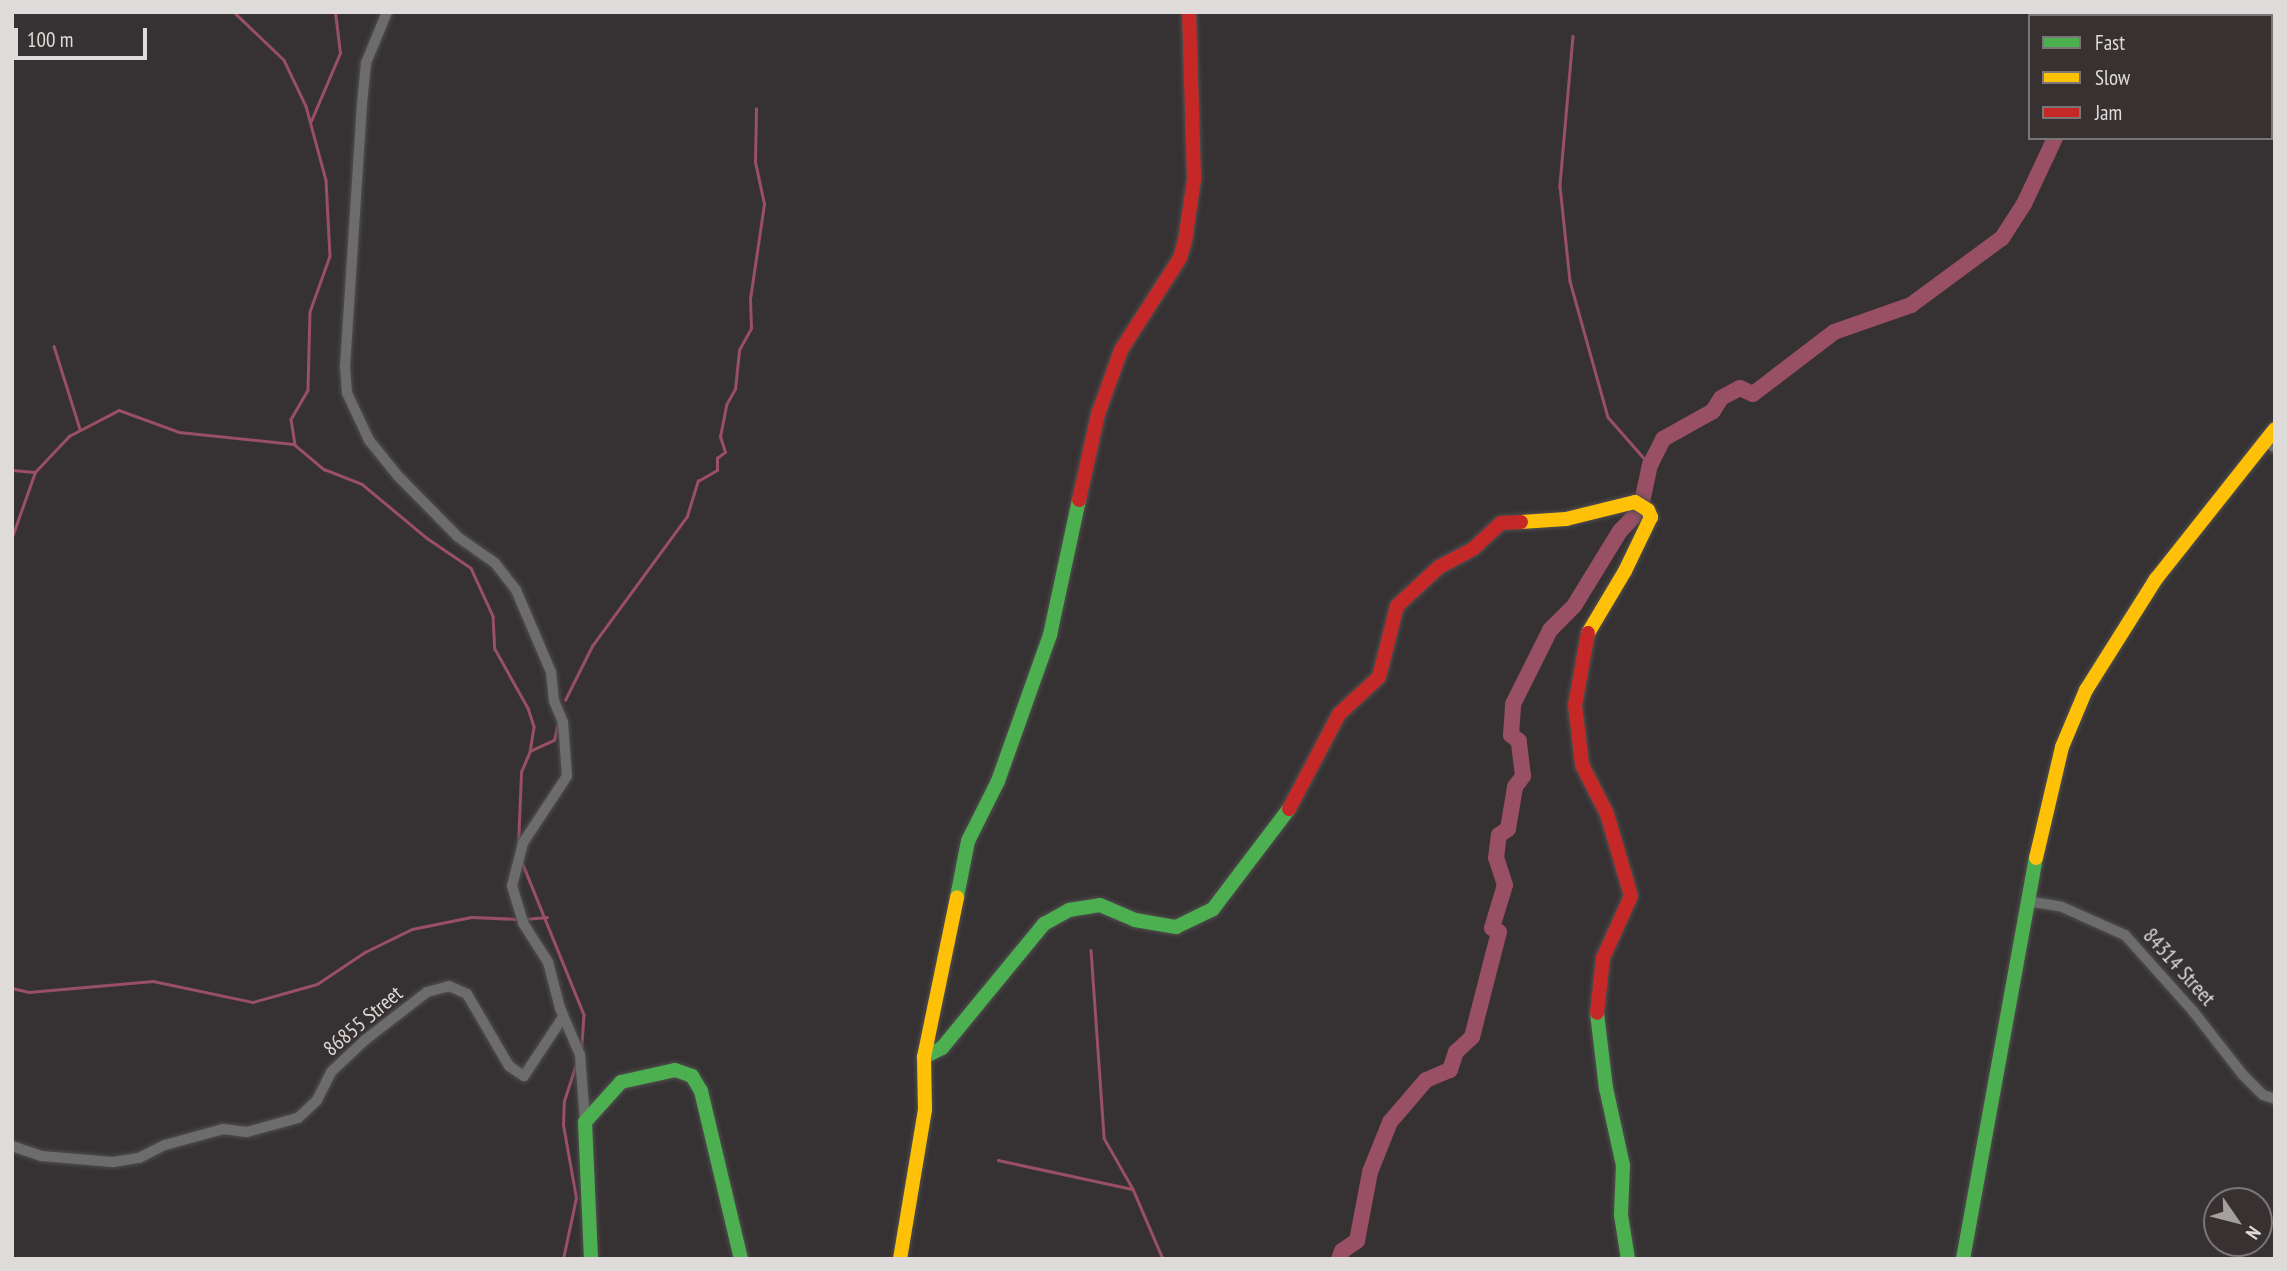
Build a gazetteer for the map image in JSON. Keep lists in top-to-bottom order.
{
  "streets": {
    "street": ["84314 Street", "86855 Street"]
  },
  "legend": ["Fast", "Slow", "Jam"],
  "scale_bar": "100 m",
  "north": "bottom right"
}
